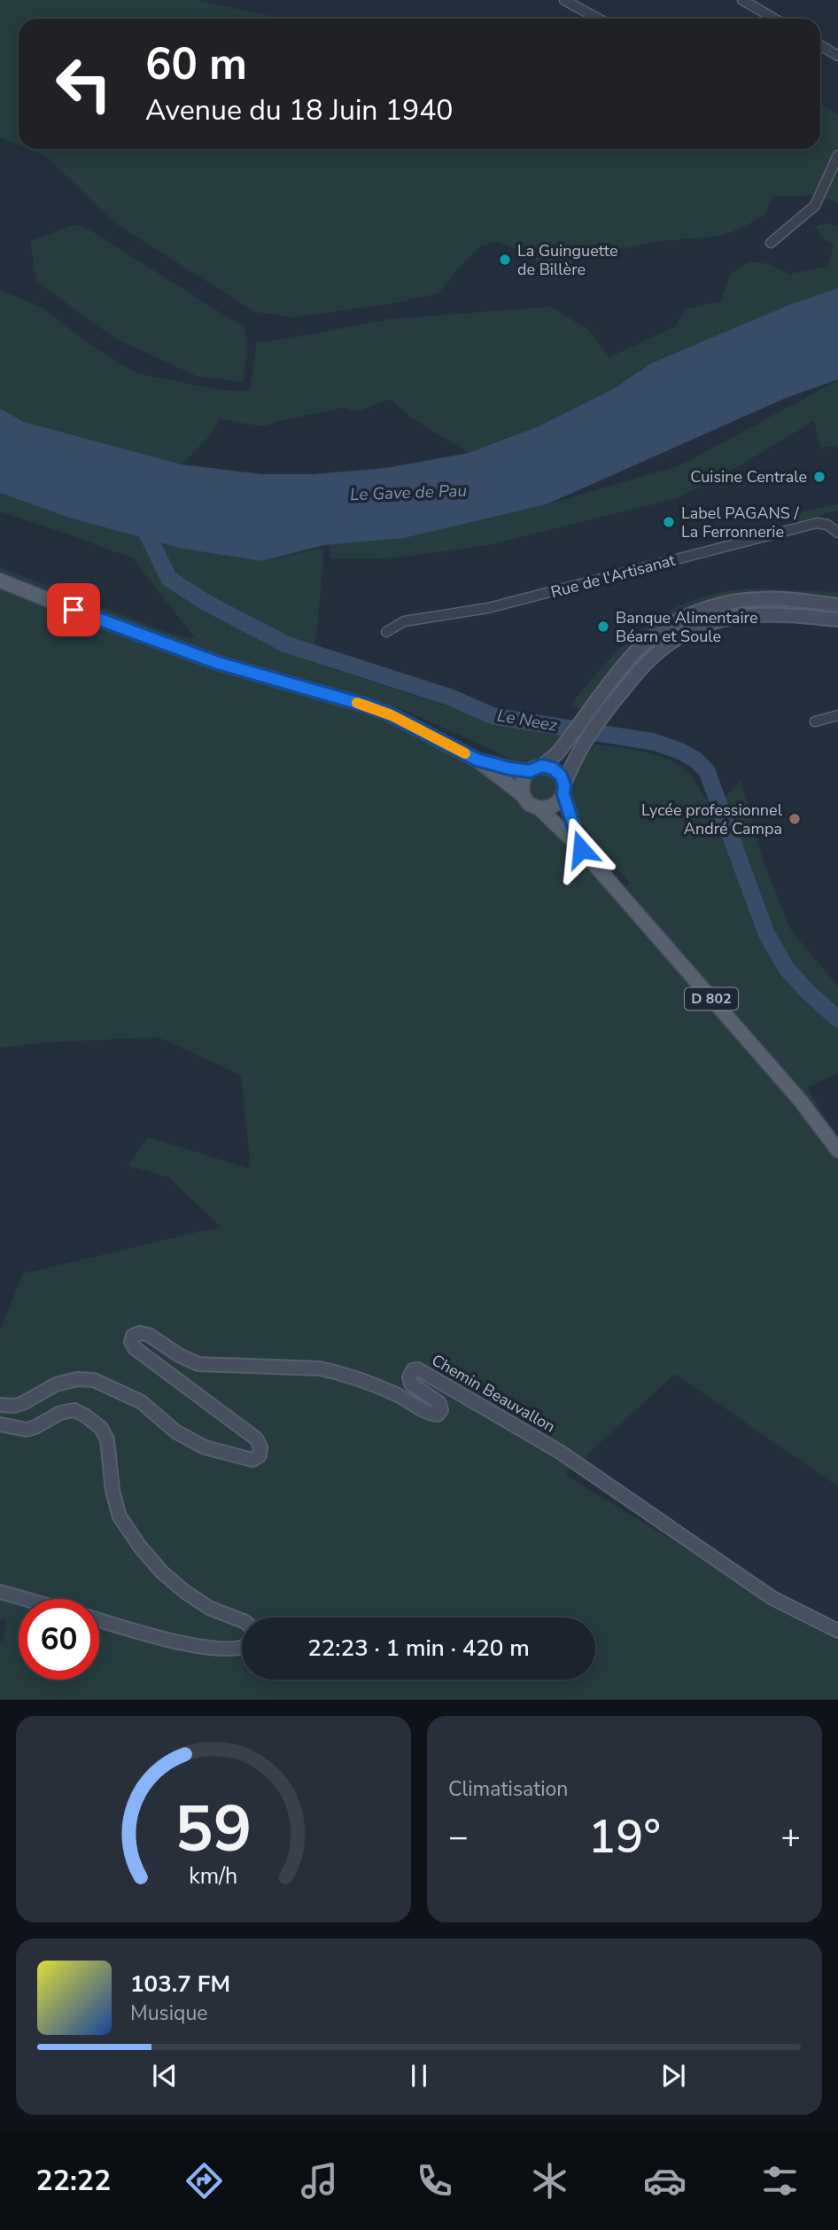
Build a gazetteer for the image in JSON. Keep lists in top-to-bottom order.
{
  "streets": {
    "main road": ["D 802"],
    "street": ["Rue de l'Artisanat", "Chemin Beauvallon"]
  },
  "water": ["Le Gave de Pau", "Le Neez"],
  "places": [
    "La Guinguette de Billère",
    "Cuisine Centrale",
    "Label PAGANS / La Ferronnerie",
    "Banque Alimentaire Béarn et Soule",
    "Lycée professionnel André Campa"
  ],
  "page": {
    "turn": ["60 m", "Avenue du 18 Juin 1940"],
    "limit": "60",
    "trip": "22:23 · 1 min · 420 m",
    "tile": "Climatisation",
    "heat": ["−", "19°", "+"],
    "song": ["103.7 FM", "Musique"],
    "tabs": "22:22",
    "gauge": ["59", "km/h"]
  }
}
